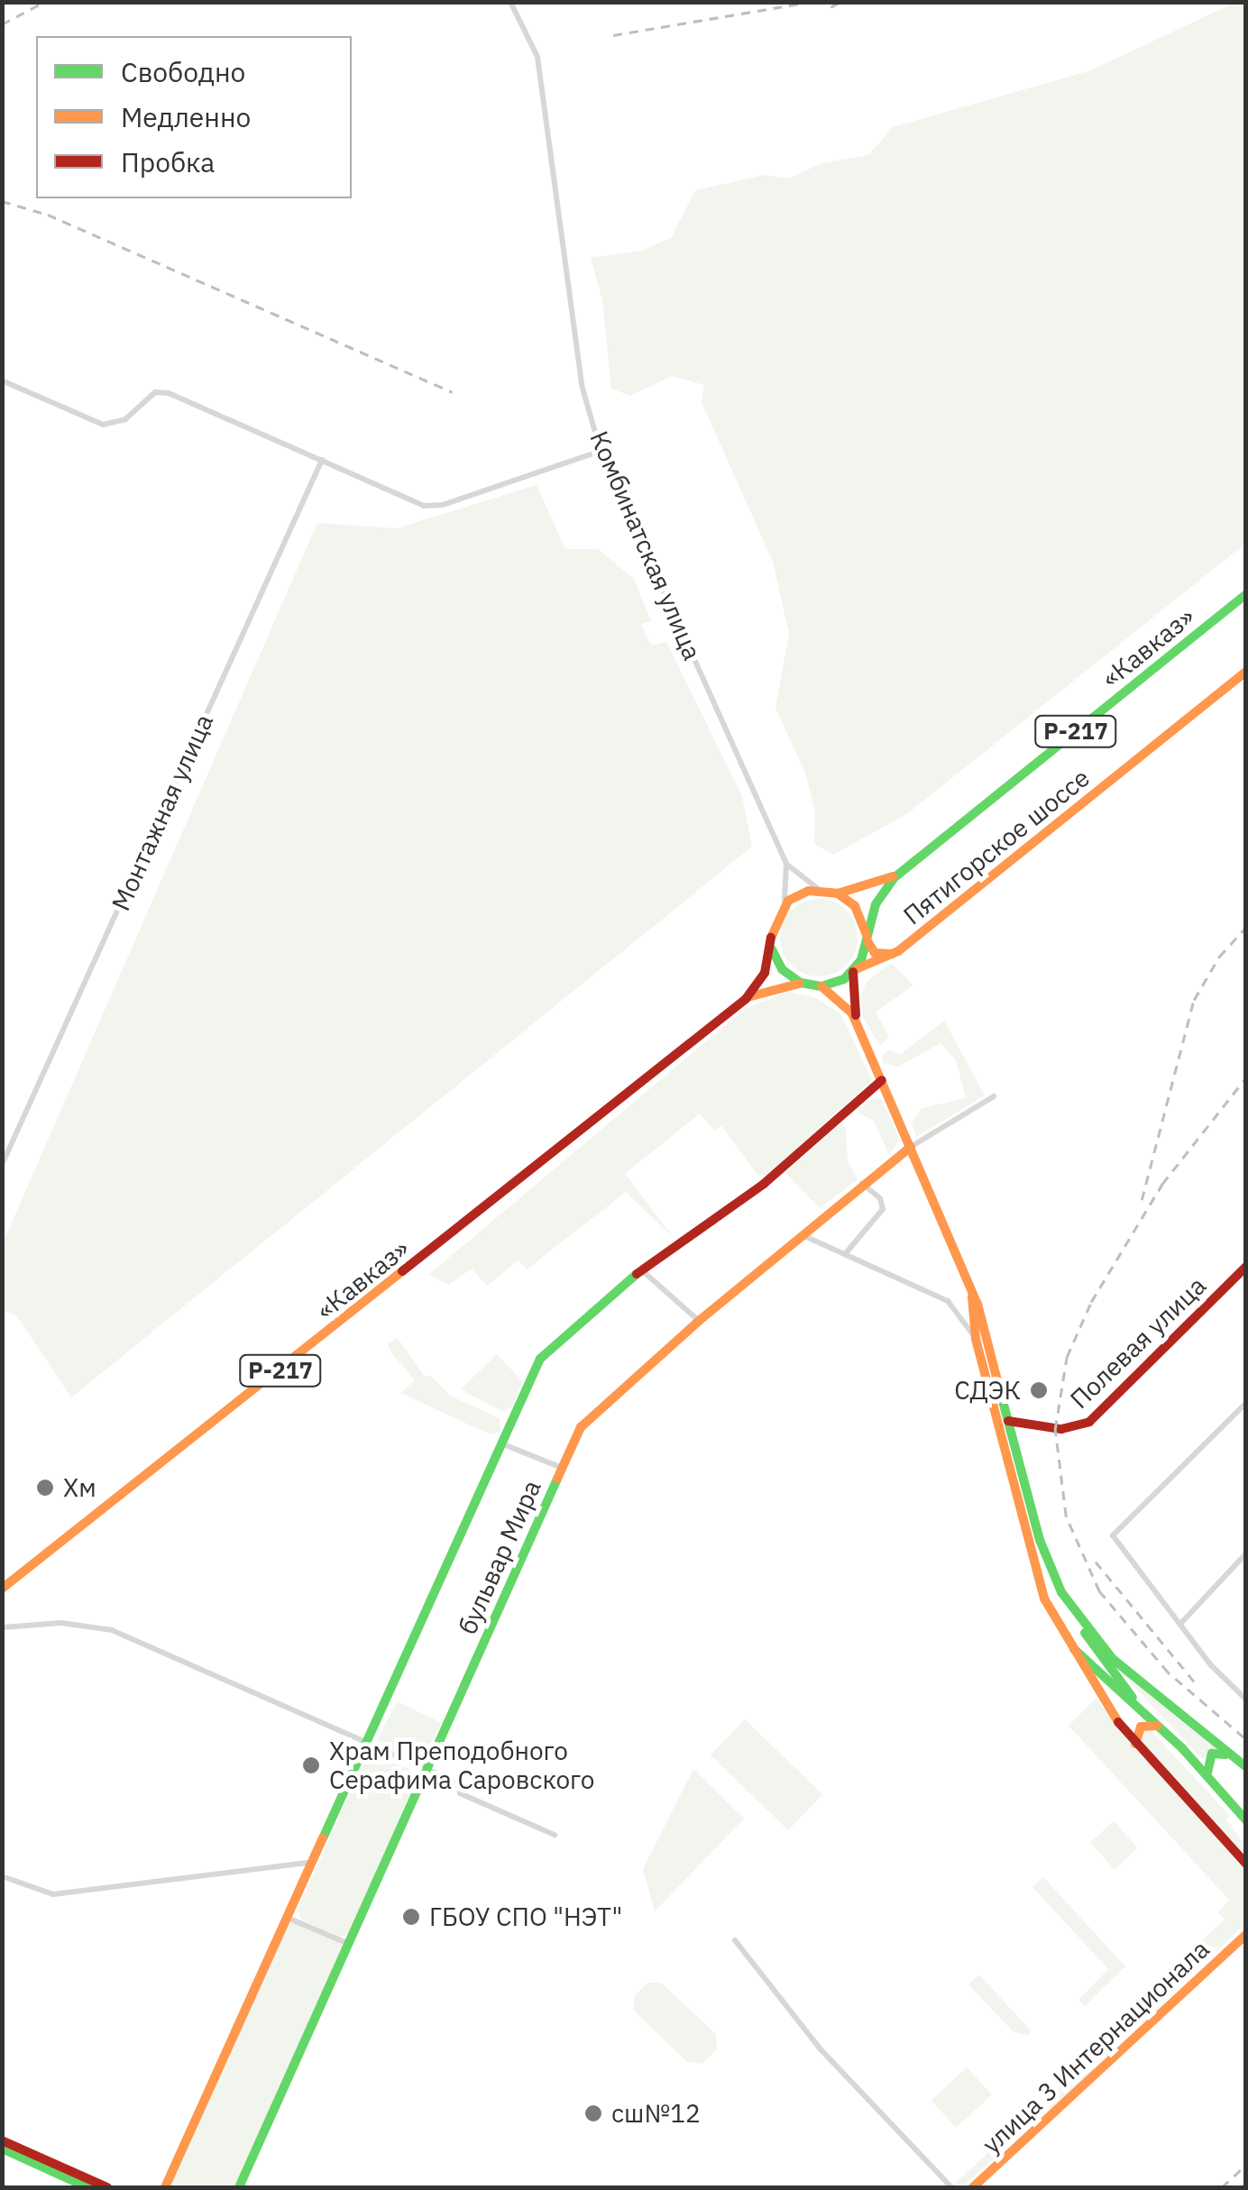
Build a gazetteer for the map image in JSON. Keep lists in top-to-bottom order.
{
  "streets": {
    "main road": [
      "«Кавказ»",
      "Р-217",
      "Пятигорское шоссе",
      "Полевая улица",
      "бульвар Мира",
      "улица 3 Интернационала"
    ],
    "street": ["Комбинатская улица", "Монтажная улица"]
  },
  "crossings": [
    ["Комбинатская улица", "«Кавказ»"],
    ["Комбинатская улица", "Пятигорское шоссе"],
    ["«Кавказ»", "Пятигорское шоссе"]
  ],
  "places": [
    "СДЭК",
    "Хм",
    "Храм Преподобного Серафима Саровского",
    "ГБОУ СПО \"НЭТ\"",
    "сш№12"
  ],
  "legend": ["Свободно", "Медленно", "Пробка"]
}
